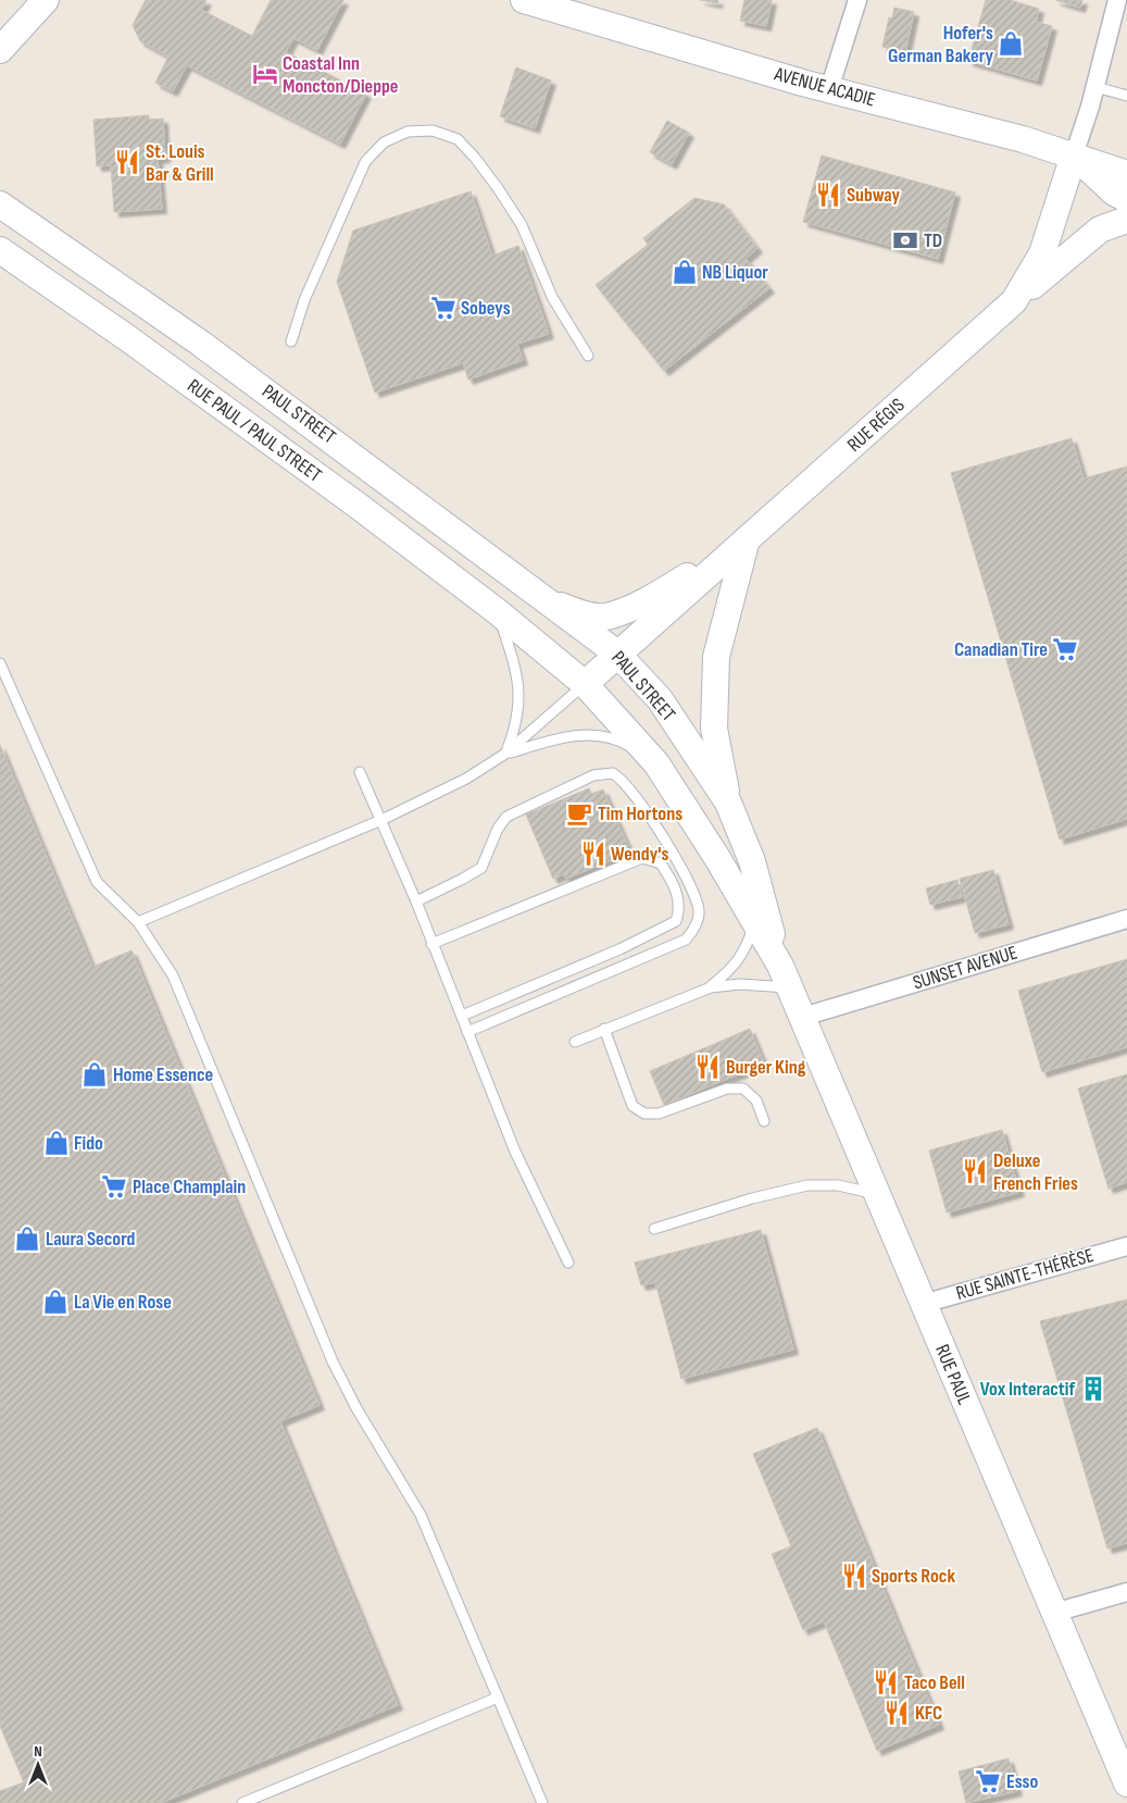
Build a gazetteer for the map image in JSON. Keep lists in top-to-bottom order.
{
  "streets": {
    "main road": [
      "AVENUE ACADIE",
      "PAUL STREET",
      "RUE RÉGIS",
      "RUE PAUL / PAUL STREET",
      "RUE PAUL"
    ],
    "street": ["SUNSET AVENUE", "RUE SAINTE-THÉRÈSE"]
  },
  "crossings": [
    ["AVENUE ACADIE", "RUE RÉGIS"],
    ["PAUL STREET", "RUE RÉGIS"],
    ["PAUL STREET", "RUE PAUL"],
    ["SUNSET AVENUE", "RUE PAUL"],
    ["RUE SAINTE-THÉRÈSE", "RUE PAUL"]
  ],
  "places": {
    "shop": [
      "Hofer's German Bakery",
      "NB Liquor",
      "Home Essence",
      "Fido",
      "Laura Secord",
      "La Vie en Rose"
    ],
    "hotel": ["Coastal Inn Moncton/Dieppe"],
    "restaurant": [
      "St. Louis Bar & Grill",
      "Subway",
      "Wendy's",
      "Burger King",
      "Deluxe French Fries",
      "Sports Rock",
      "Taco Bell",
      "KFC"
    ],
    "bank": ["TD"],
    "supermarket": [
      "Sobeys",
      "Canadian Tire",
      "Place Champlain",
      "Esso"
    ],
    "cafe": ["Tim Hortons"],
    "building": ["Vox Interactif"]
  },
  "north": "top"
}
